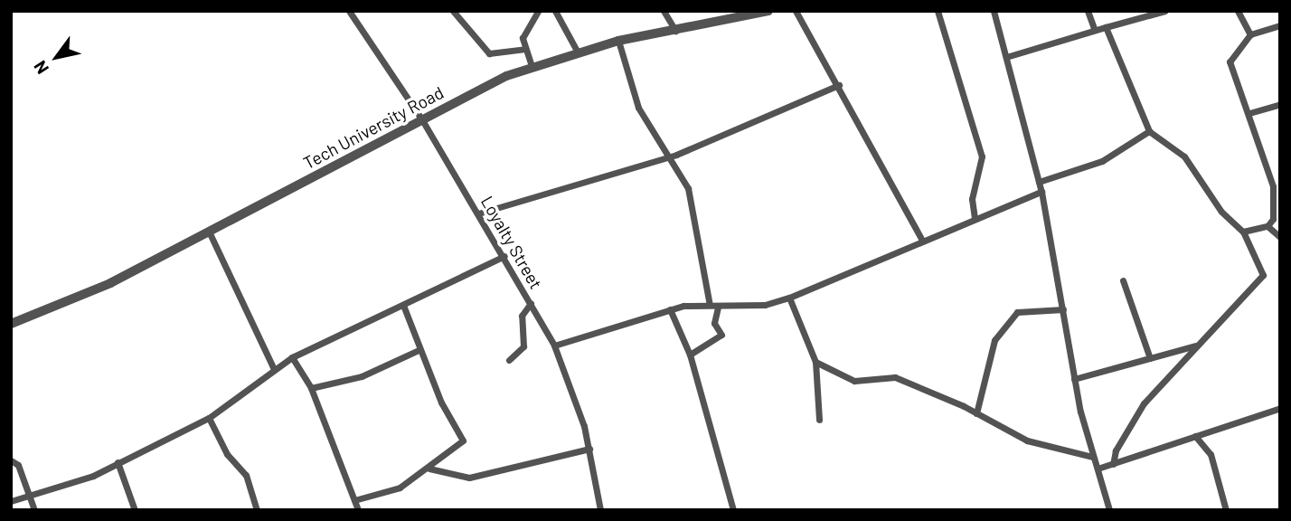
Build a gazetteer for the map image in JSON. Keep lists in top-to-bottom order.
{
  "streets": {
    "street": ["Tech University Road", "Loyalty Street"]
  },
  "crossings": [
    ["Tech University Road", "Loyalty Street"]
  ],
  "north": "bottom left"
}
